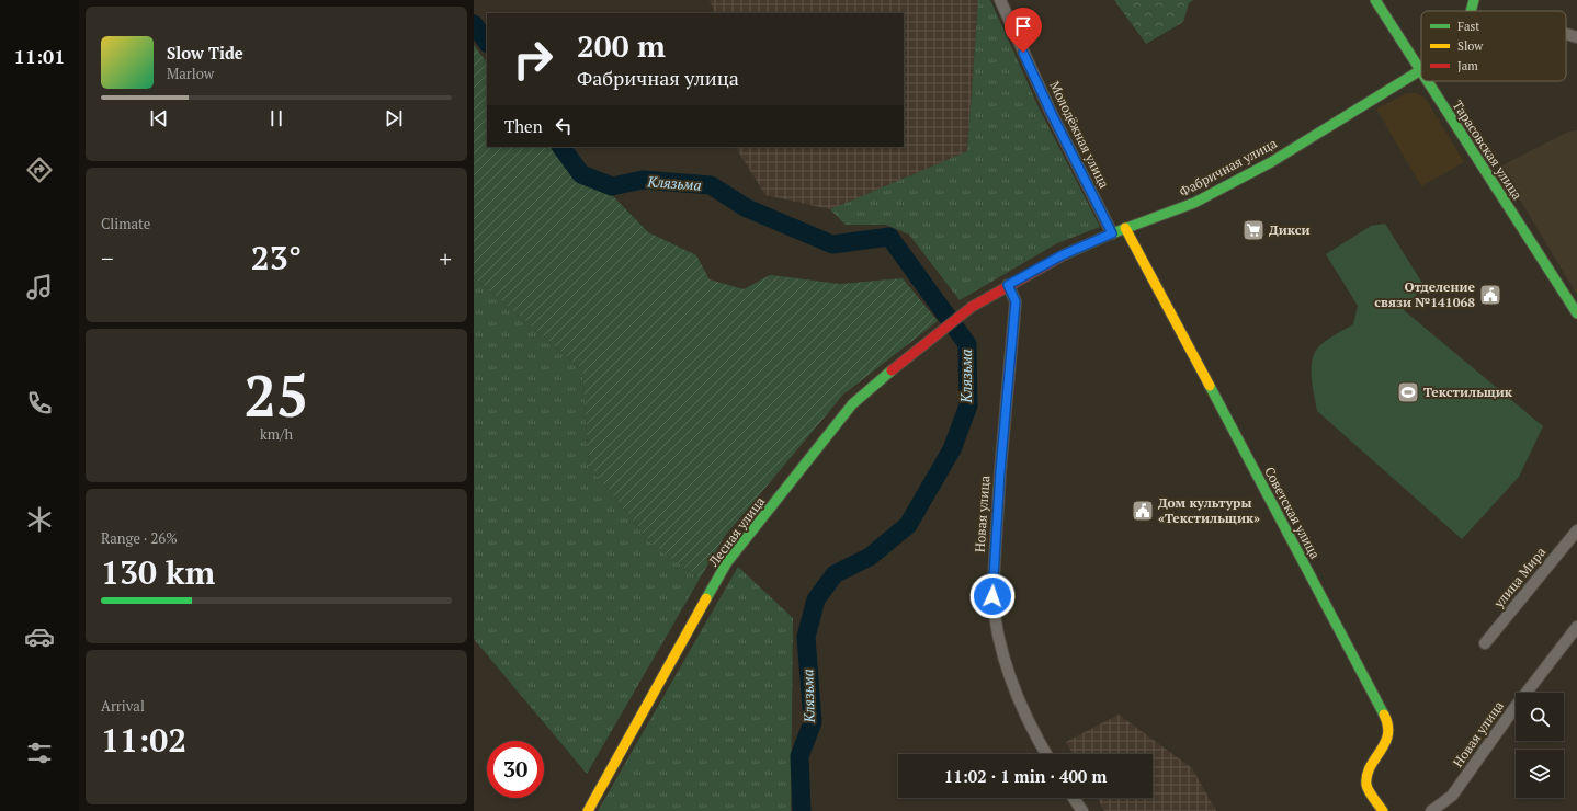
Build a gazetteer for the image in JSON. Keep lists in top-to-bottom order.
{
  "streets": {
    "street": [
      "Молодёжная улица",
      "Тарасовская улица",
      "Фабричная улица",
      "Советская улица",
      "Новая улица",
      "Лесная улица",
      "улица Мира"
    ]
  },
  "crossings": [
    ["Молодёжная улица", "Фабричная улица"],
    ["Тарасовская улица", "Фабричная улица"],
    ["Фабричная улица", "Советская улица"],
    ["Фабричная улица", "Новая улица"],
    ["Фабричная улица", "Лесная улица"]
  ],
  "water": ["Клязьма"],
  "places": {
    "supermarket": ["Дикси"],
    "public building": ["Отделение связи №141068", "Дом культуры «Текстильщик»"],
    "sports": ["Текстильщик"]
  },
  "legend": ["Fast", "Slow", "Jam"],
  "page": {
    "tabs": "11:01",
    "turn": ["200 m", "Фабричная улица"],
    "song": ["Slow Tide", "Marlow"],
    "then": "Then",
    "tile": [
      "Climate",
      ["25", "km/h"],
      ["Range · 26%", "130 km"],
      ["Arrival", "11:02"]
    ],
    "heat": ["−", "23°", "+"],
    "limit": "30",
    "trip": "11:02 · 1 min · 400 m"
  }
}
